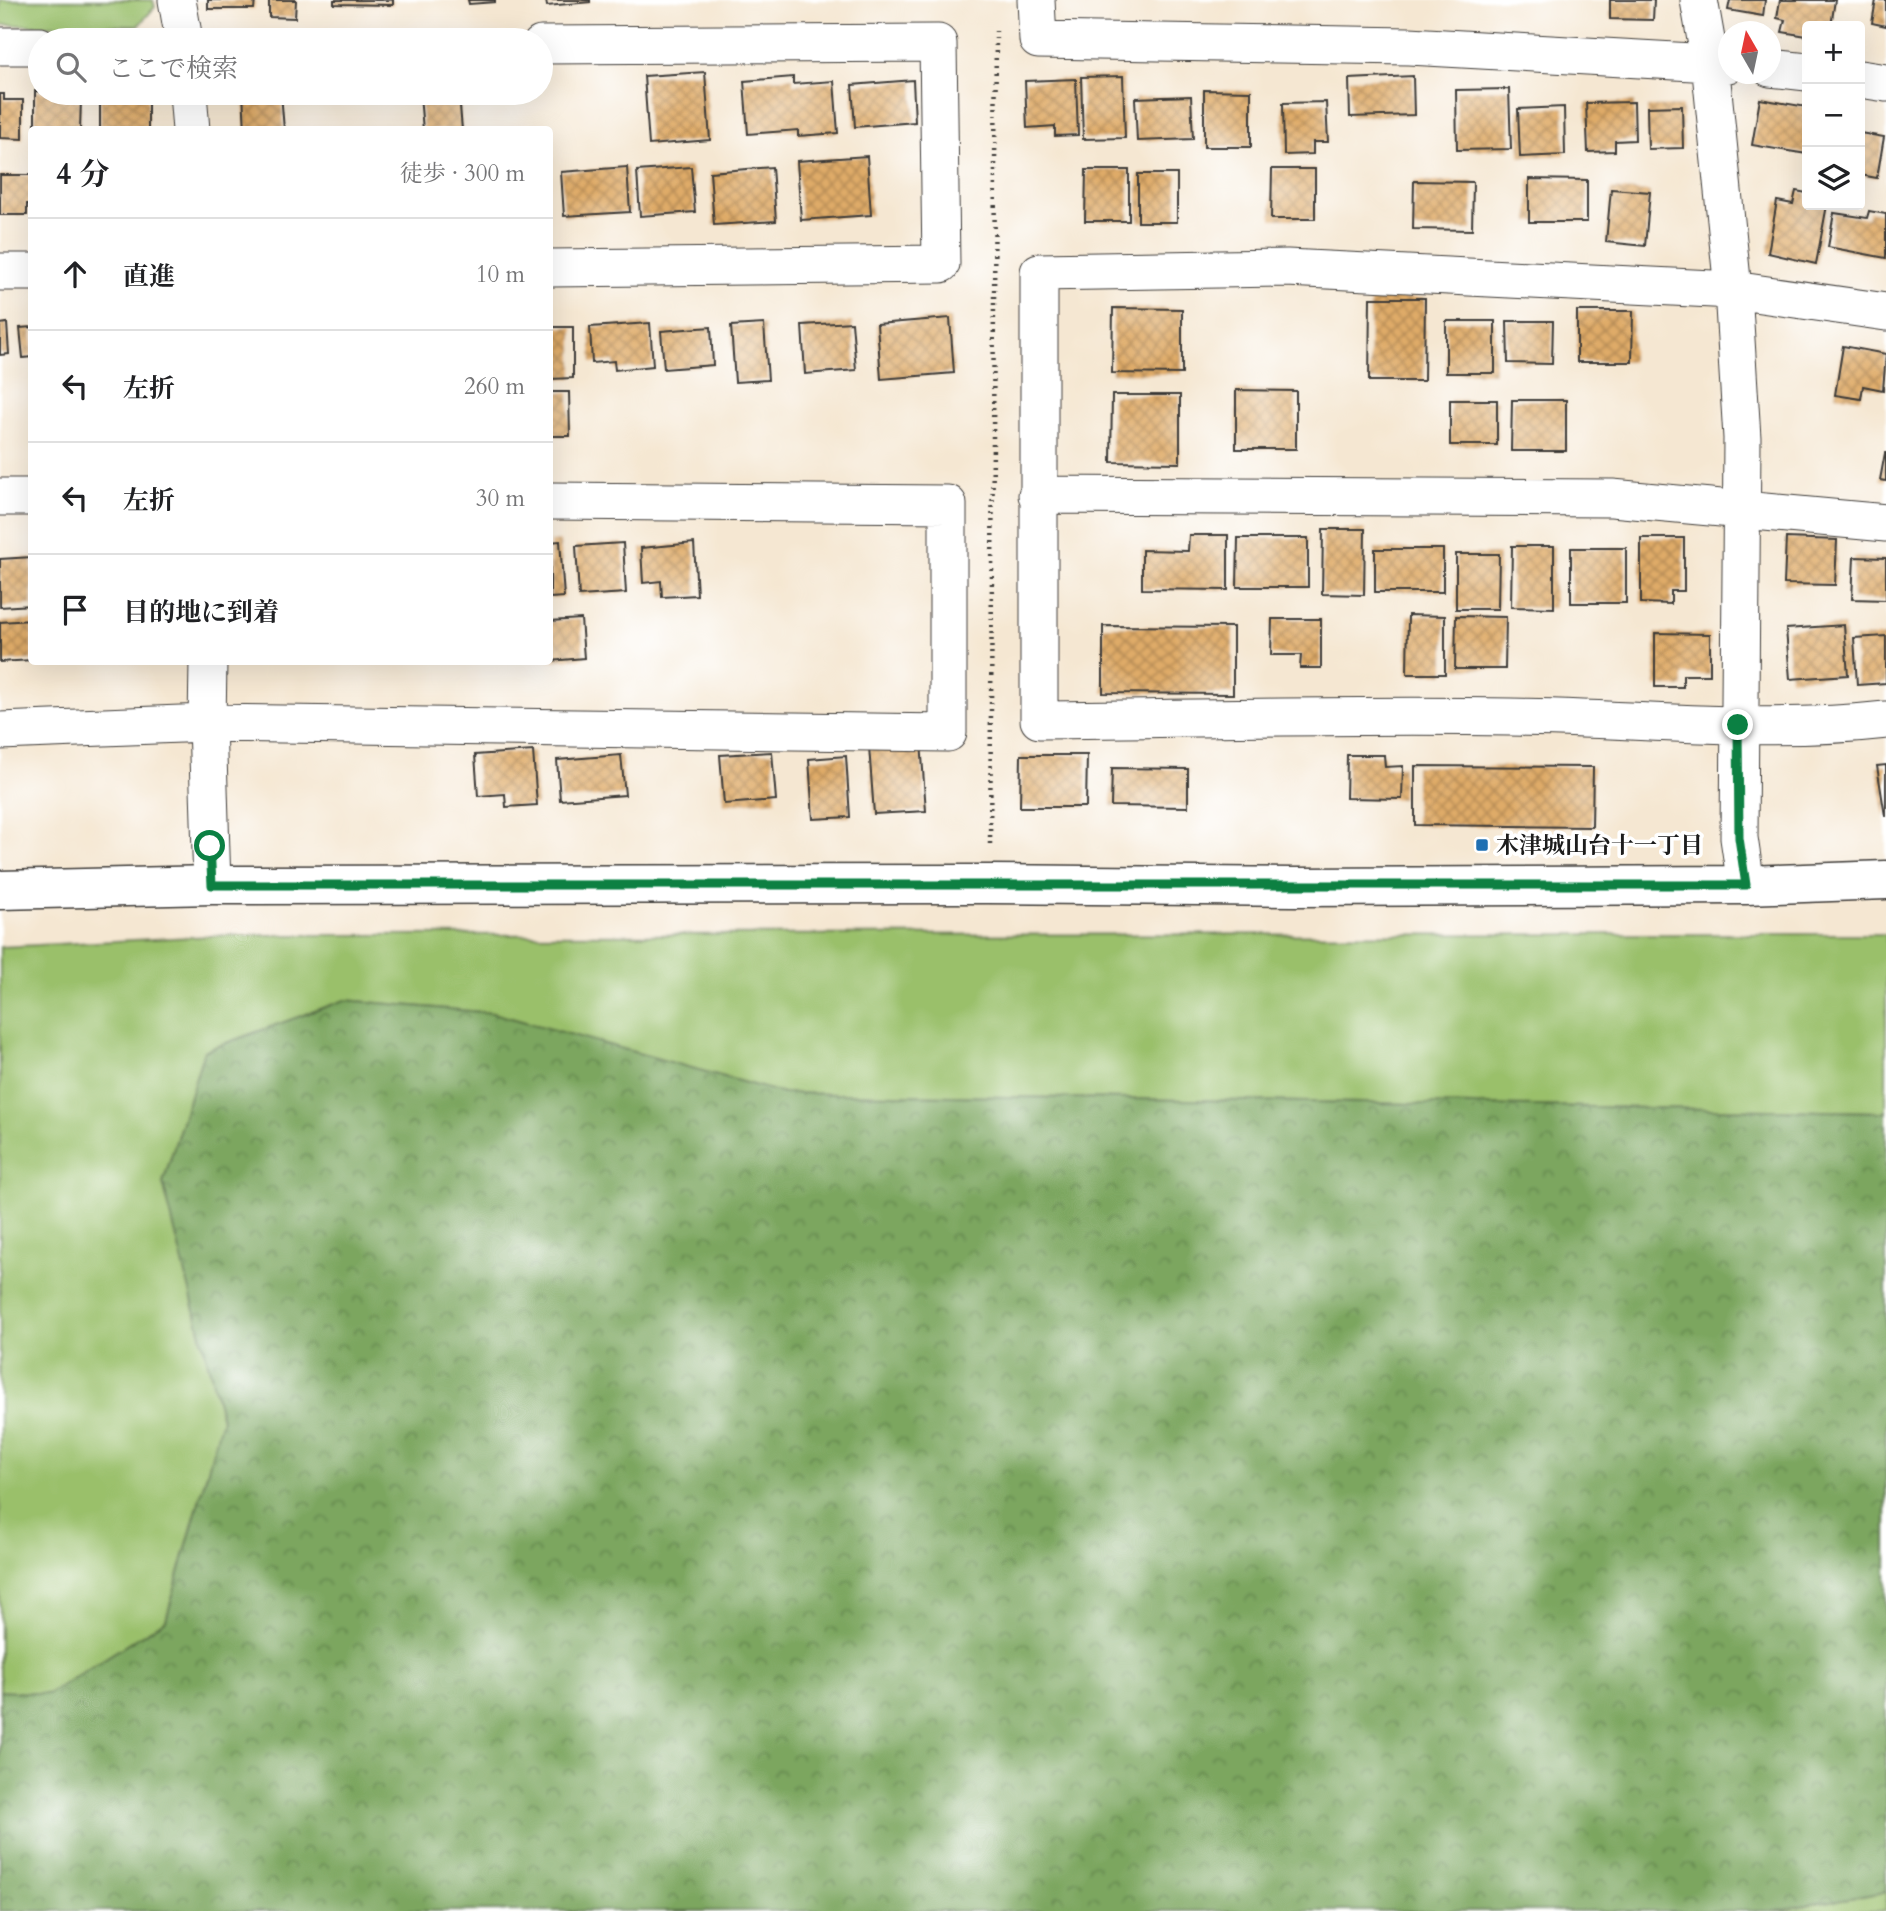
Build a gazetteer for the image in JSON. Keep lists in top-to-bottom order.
{
  "places": {
    "transit": ["木津城山台十一丁目"]
  },
  "north": "top",
  "page": {
    "map_buttons": ["+", "−"],
    "search": "ここで検索",
    "heading": ["4 分", "徒歩 · 300 m"],
    "list": [
      ["直進", "10 m"],
      ["左折", "260 m"],
      ["左折", "30 m"],
      "目的地に到着"
    ]
  }
}
